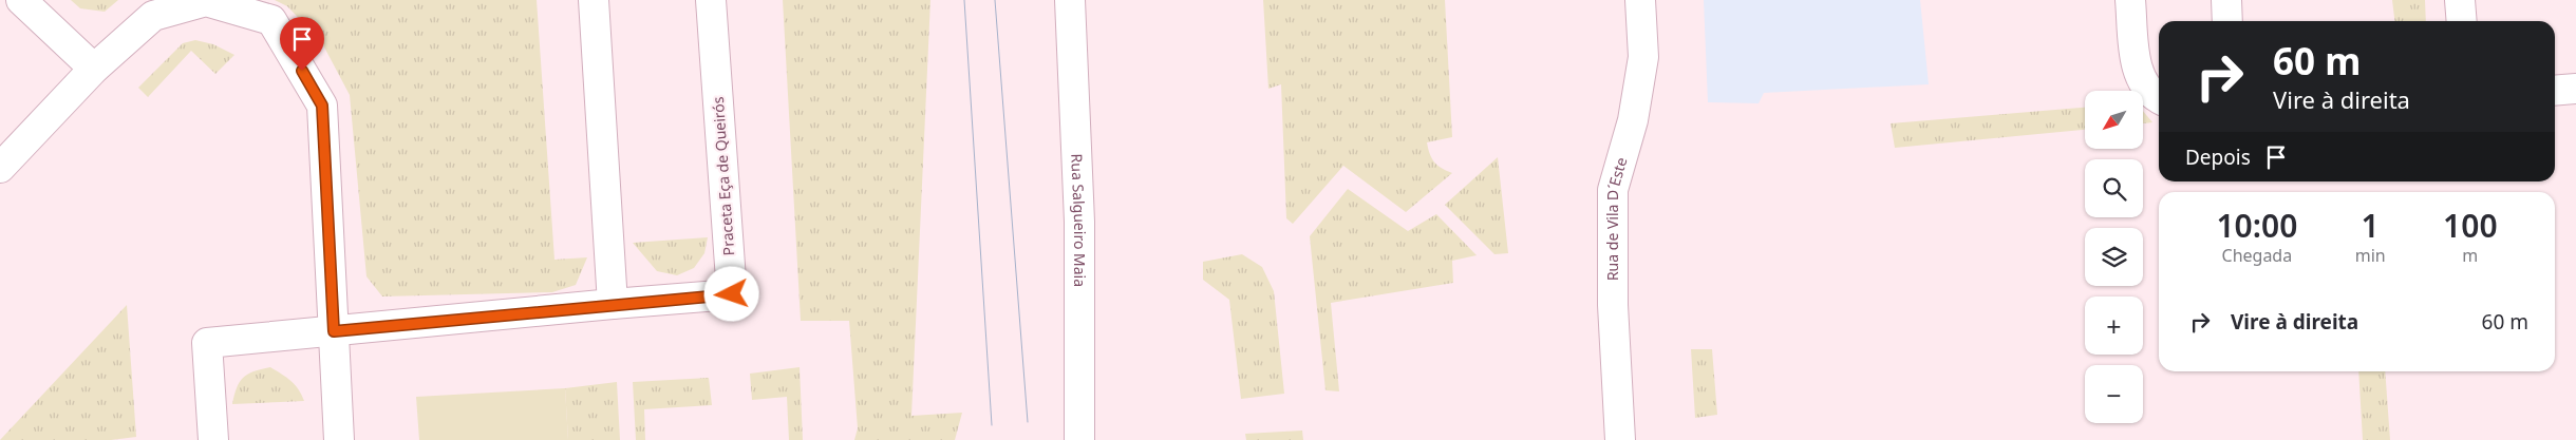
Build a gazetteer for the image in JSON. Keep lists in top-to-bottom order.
{
  "streets": {
    "street": ["Praceta Eça de Queirós", "Rua Salgueiro Maia", "Rua de Vila D´Este"]
  },
  "north": "bottom left",
  "page": {
    "turn": ["60 m", "Vire à direita"],
    "map_buttons": ["+", "−"],
    "then": "Depois",
    "eta": [
      "10:00",
      "Chegada",
      "1",
      "min",
      "100",
      "m"
    ],
    "list": [
      {
        "name": "Vire à direita",
        "value": "60 m"
      }
    ]
  }
}
